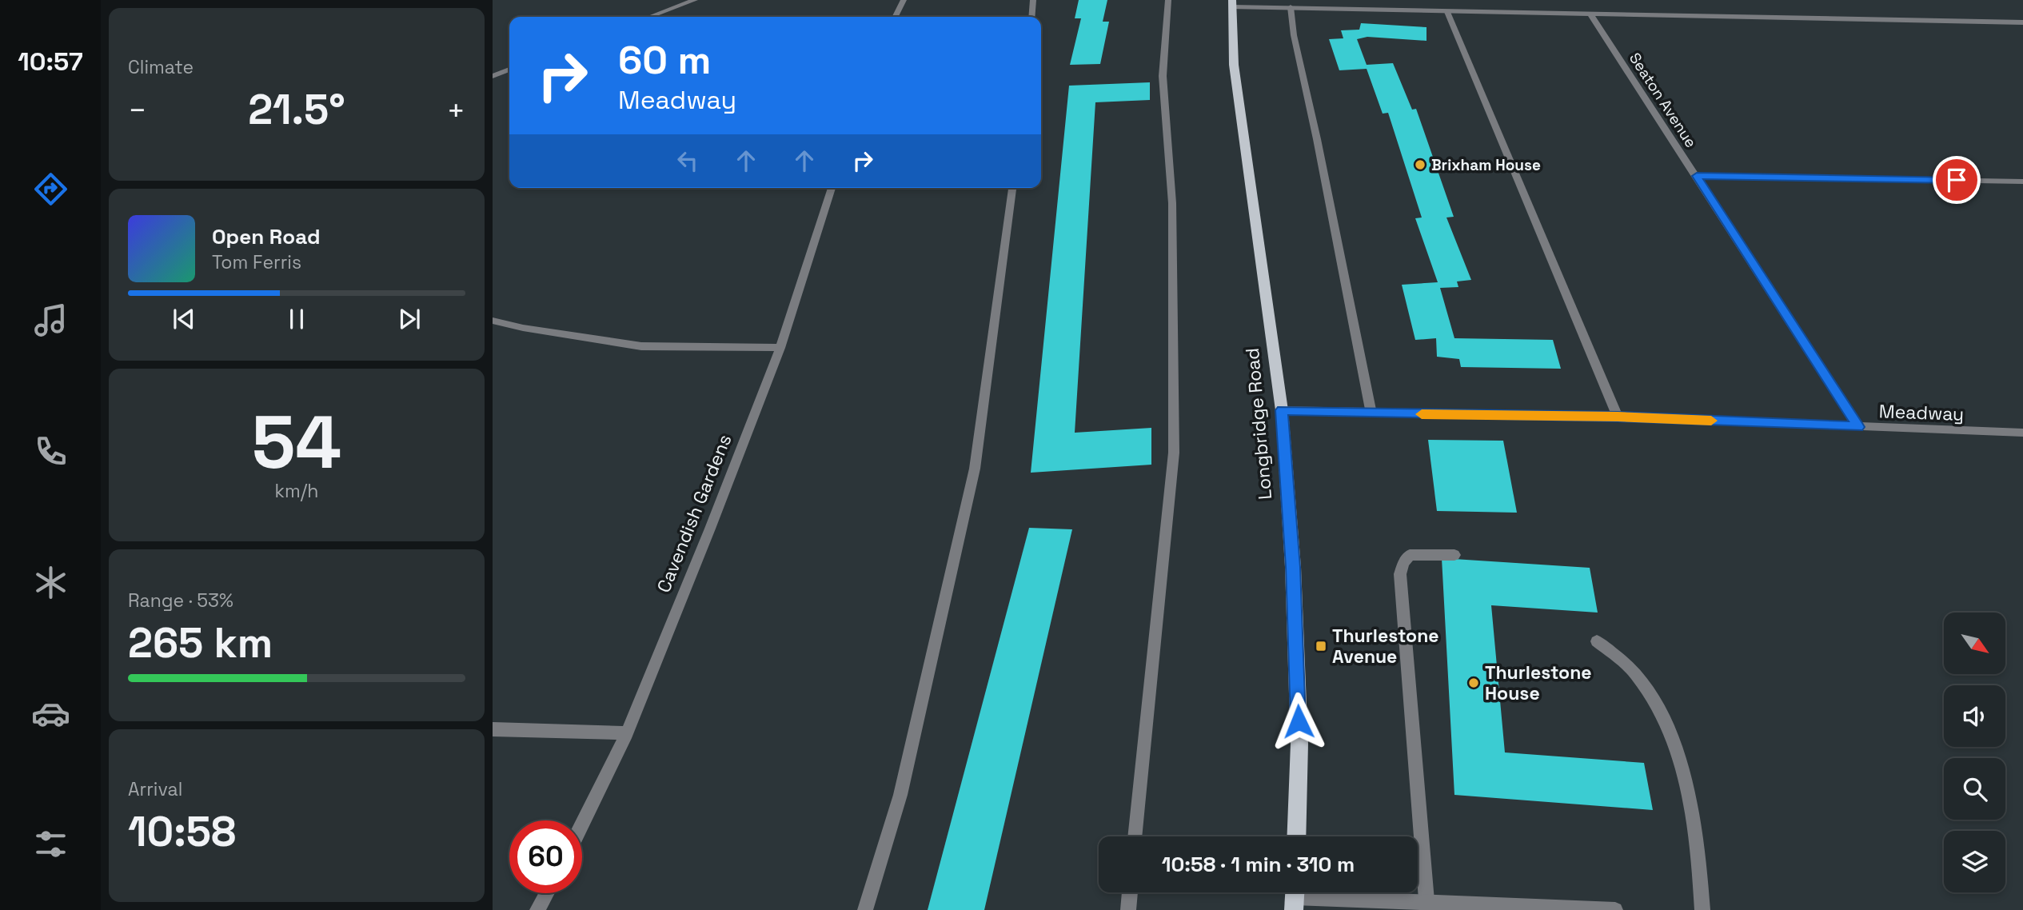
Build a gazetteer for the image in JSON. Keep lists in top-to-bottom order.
{
  "streets": {
    "main road": ["Longbridge Road"],
    "street": ["Seaton Avenue", "Meadway", "Cavendish Gardens"]
  },
  "crossings": [
    ["Seaton Avenue", "Meadway"],
    ["Meadway", "Longbridge Road"]
  ],
  "places": {
    "other": ["Brixham House", "Thurlestone House"],
    "transit": ["Thurlestone Avenue"]
  },
  "north": "bottom right",
  "page": {
    "tabs": "10:57",
    "tile": [
      "Climate",
      ["54", "km/h"],
      ["Range · 53%", "265 km"],
      ["Arrival", "10:58"]
    ],
    "turn": ["60 m", "Meadway"],
    "heat": ["−", "21.5°", "+"],
    "song": ["Open Road", "Tom Ferris"],
    "limit": "60",
    "trip": "10:58 · 1 min · 310 m"
  }
}
